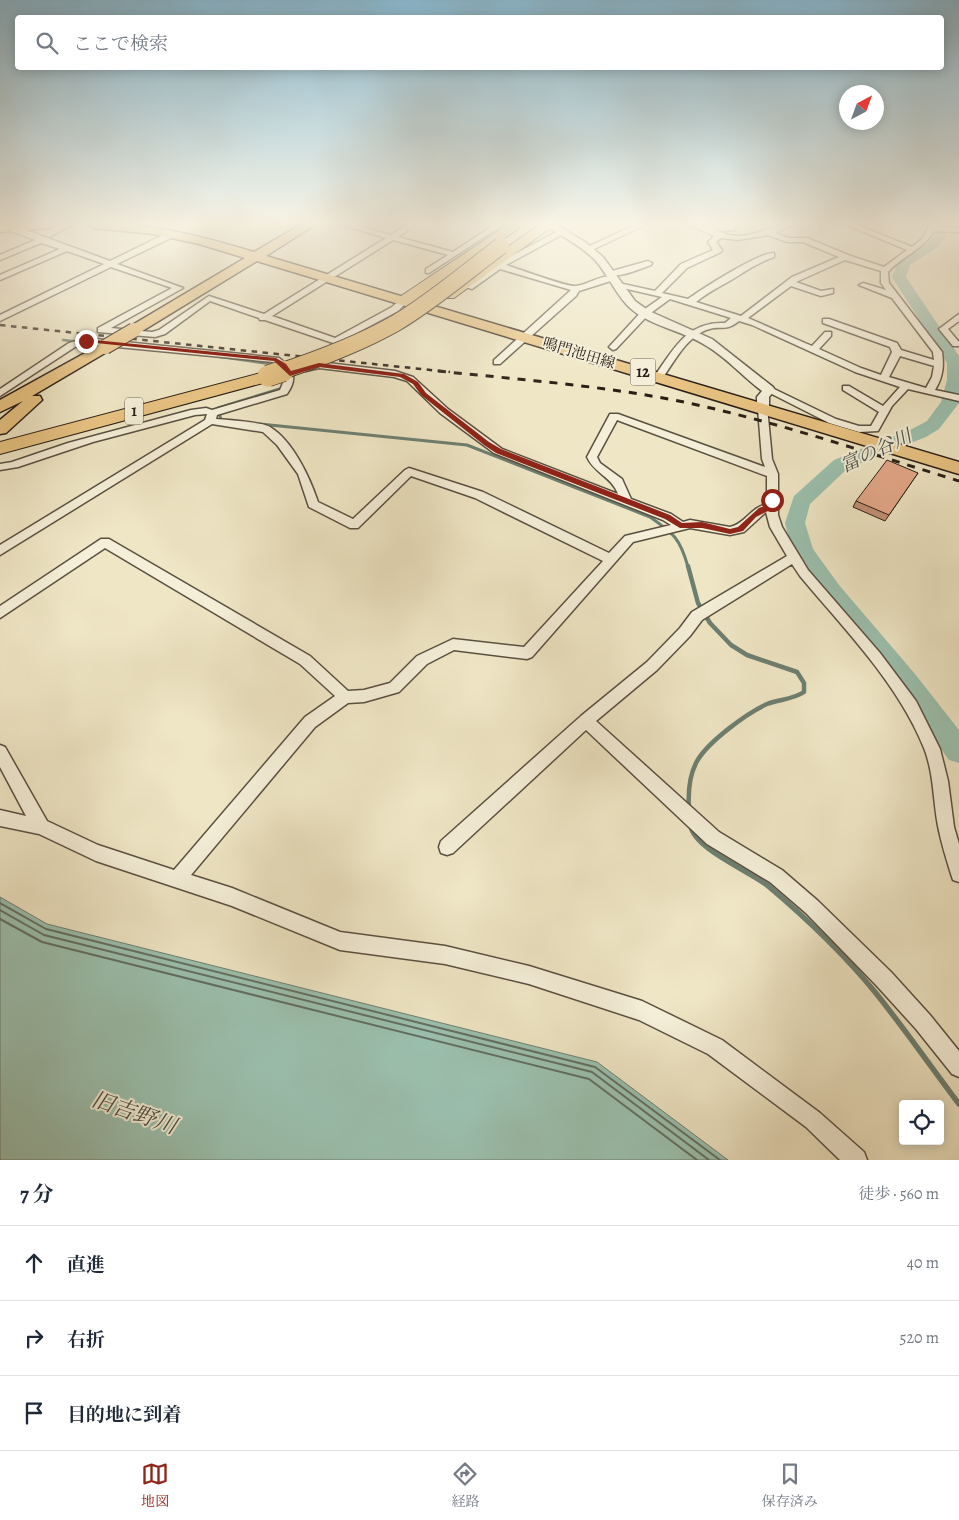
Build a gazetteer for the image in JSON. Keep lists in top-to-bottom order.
{
  "streets": {
    "highway": ["1"],
    "main road": ["鳴門池田線", "12"]
  },
  "water": ["富の谷川", "旧吉野川"],
  "north": "top right",
  "page": {
    "search": "ここで検索",
    "heading": ["7 分", "徒歩 · 560 m"],
    "list": [
      ["直進", "40 m"],
      ["右折", "520 m"],
      "目的地に到着"
    ],
    "nav": ["地図", "経路", "保存済み"]
  }
}
